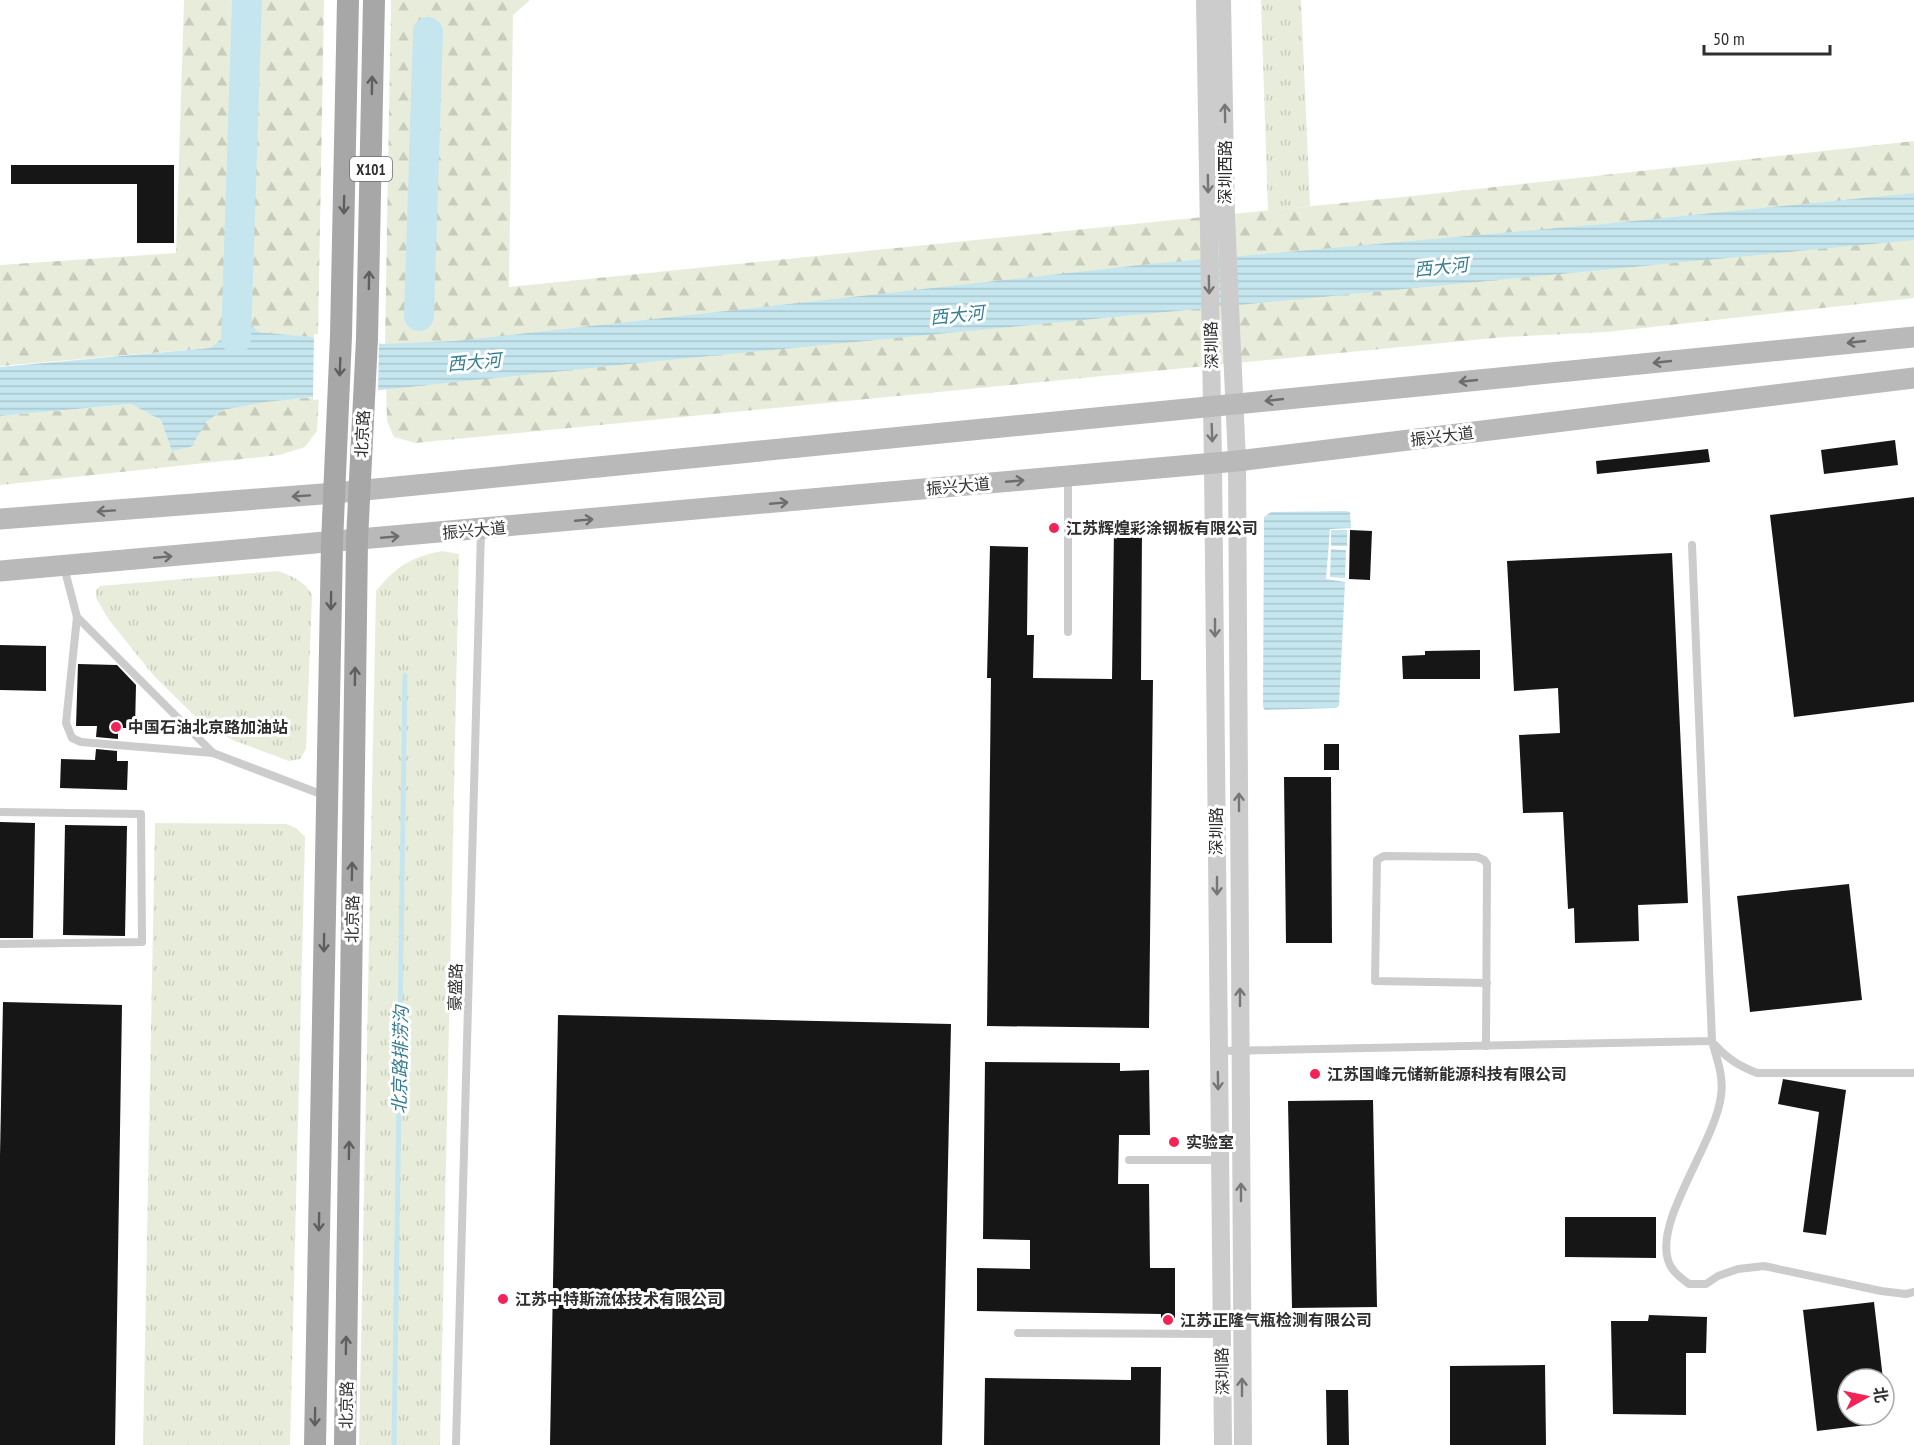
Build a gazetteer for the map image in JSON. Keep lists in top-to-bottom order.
{
  "streets": {
    "main road": ["X101", "北京路", "振兴大道"],
    "street": ["深圳西路", "深圳路"],
    "lane": ["豪盛路"]
  },
  "crossings": [
    ["深圳西路", "深圳路"],
    ["深圳路", "振兴大道"],
    ["北京路", "振兴大道"],
    ["振兴大道", "豪盛路"]
  ],
  "water": ["西大河", "北京路排涝沟"],
  "places": [
    "江苏辉煌彩涂钢板有限公司",
    "中国石油北京路加油站",
    "江苏国峰元储新能源科技有限公司",
    "实验室",
    "江苏中特斯流体技术有限公司",
    "江苏正隆气瓶检测有限公司"
  ],
  "scale_bar": "50 m",
  "north": "right"
}
